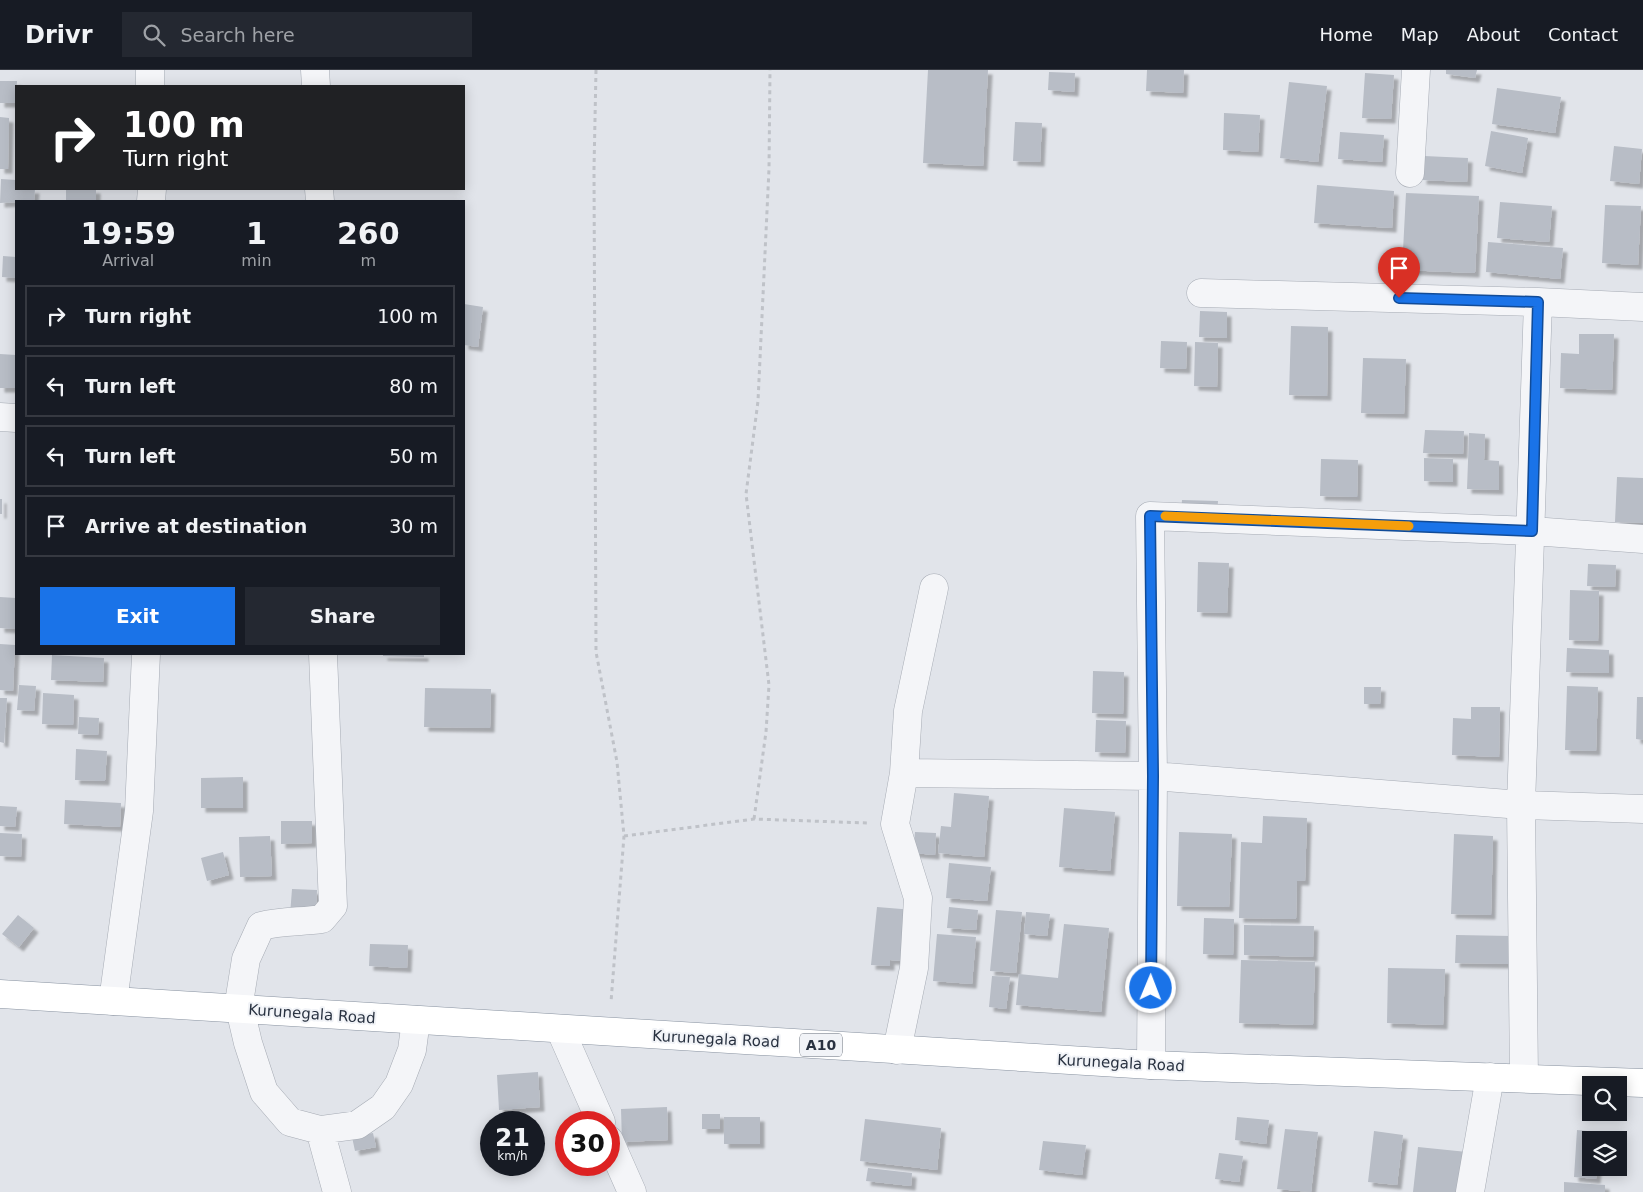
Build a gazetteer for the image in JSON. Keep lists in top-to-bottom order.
{
  "streets": {
    "highway": ["Kurunegala Road", "A10"]
  },
  "page": {
    "header": "Drivr",
    "search": "Search here",
    "nav": [
      "Home",
      "Map",
      "About",
      "Contact"
    ],
    "turn": ["100 m", "Turn right"],
    "eta": [
      "19:59",
      "Arrival",
      "1",
      "min",
      "260",
      "m"
    ],
    "list": [
      {
        "name": "Turn right",
        "value": "100 m"
      },
      {
        "name": "Turn left",
        "value": "80 m"
      },
      {
        "name": "Turn left",
        "value": "50 m"
      },
      {
        "name": "Arrive at destination",
        "value": "30 m"
      }
    ],
    "buttons": ["Exit", "Share"],
    "speed": "21 km/h",
    "limit": "30"
  }
}
